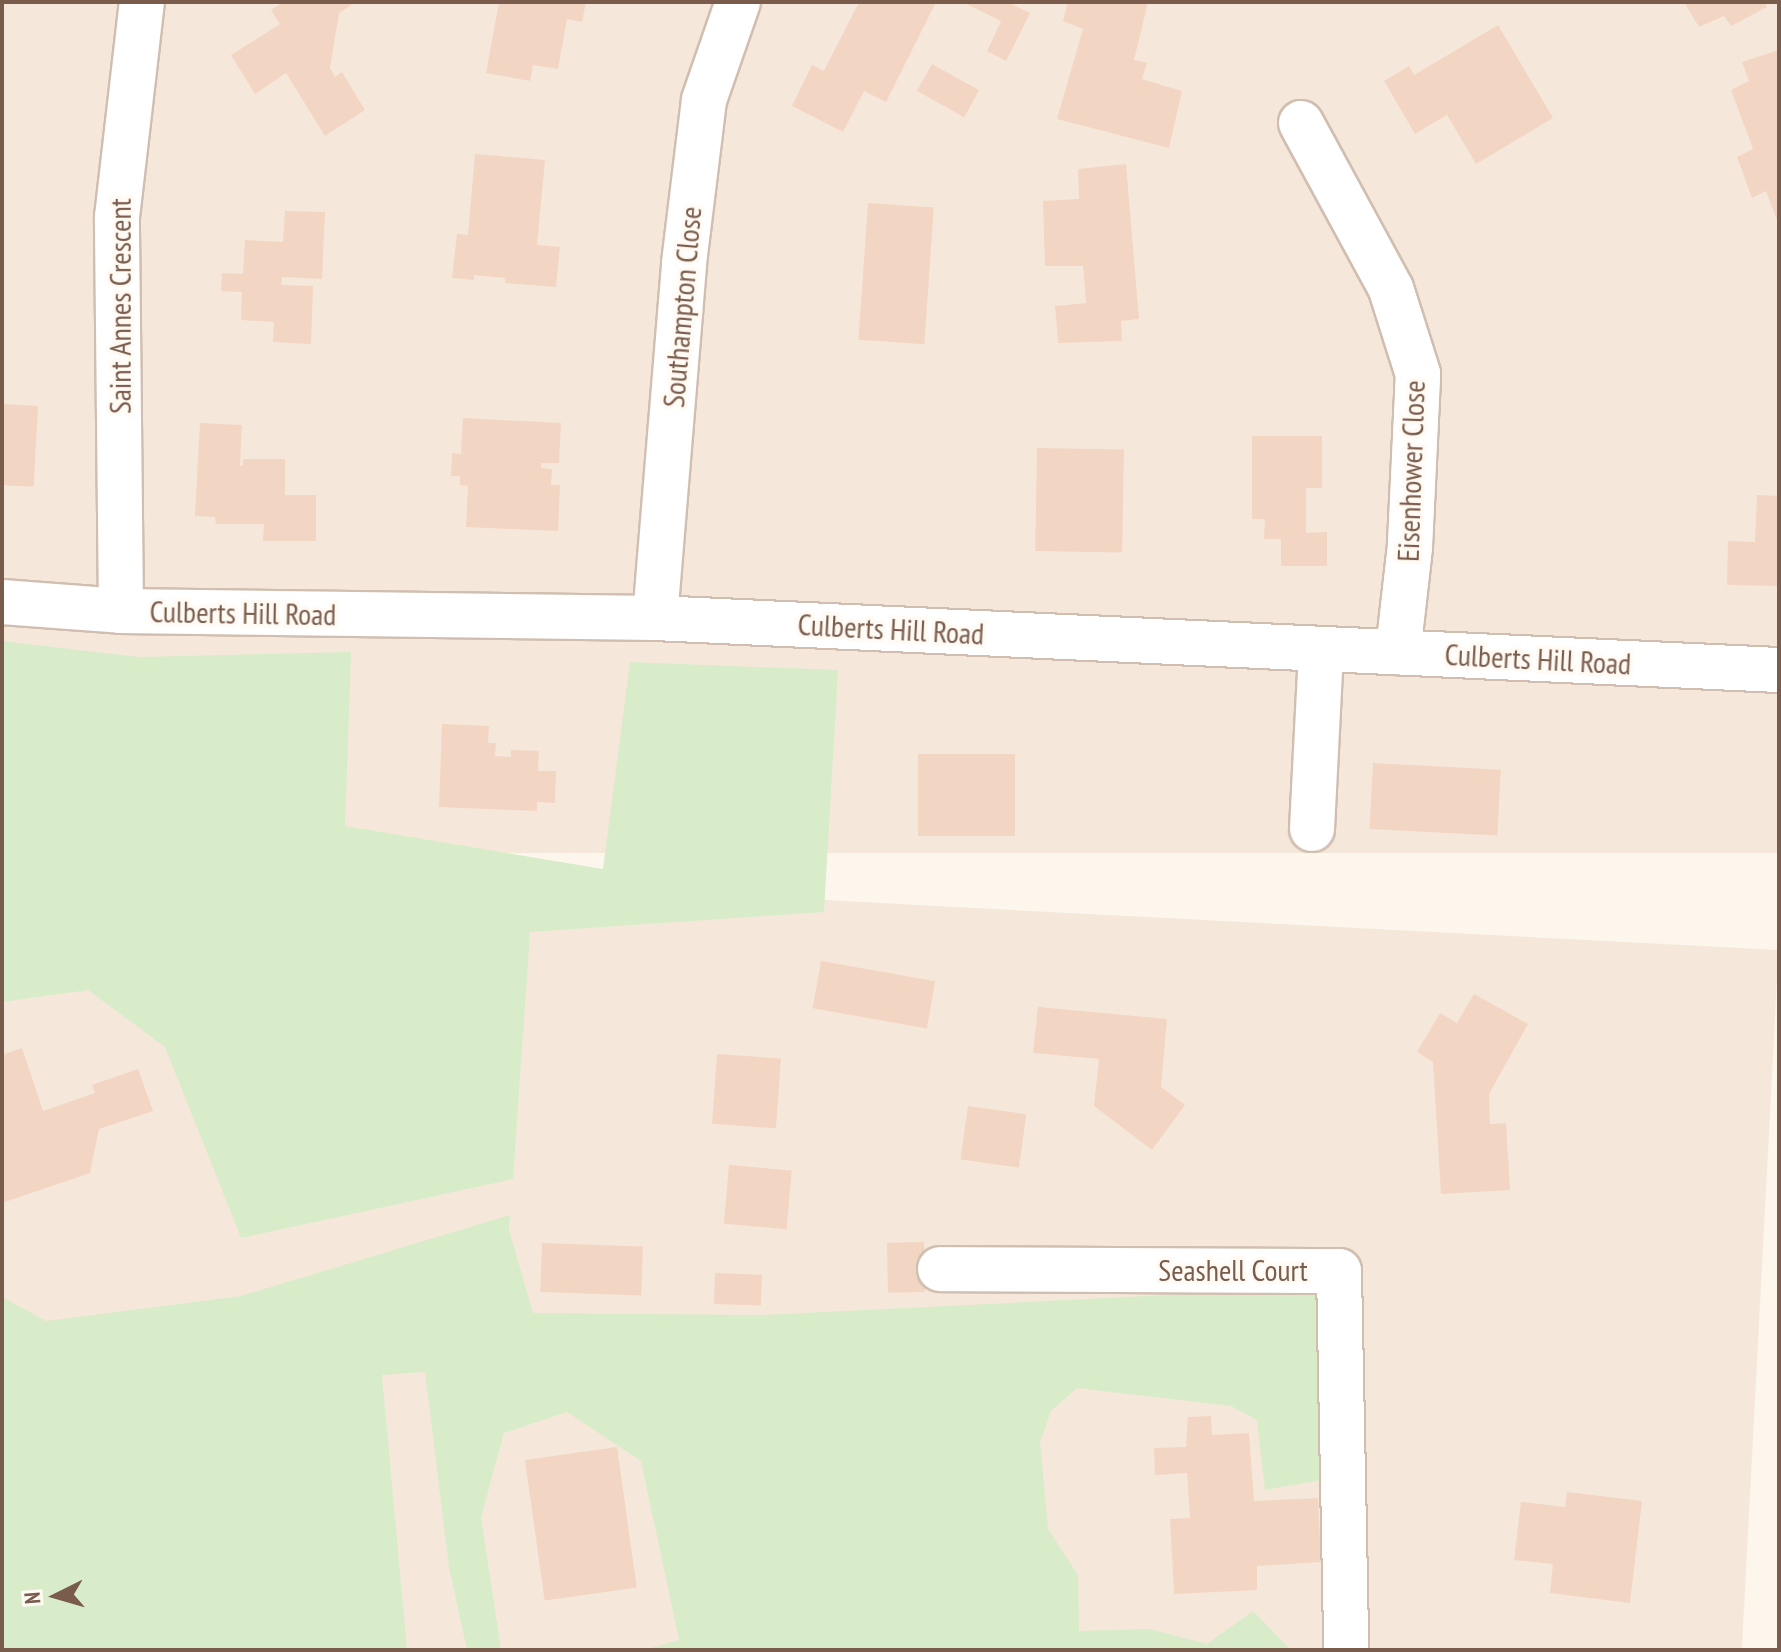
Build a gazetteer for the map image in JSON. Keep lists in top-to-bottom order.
{
  "streets": {
    "street": [
      "Saint Annes Crescent",
      "Southampton Close",
      "Eisenhower Close",
      "Culberts Hill Road",
      "Seashell Court"
    ]
  },
  "crossings": [
    ["Saint Annes Crescent", "Culberts Hill Road"],
    ["Southampton Close", "Culberts Hill Road"],
    ["Eisenhower Close", "Culberts Hill Road"]
  ],
  "north": "left"
}
